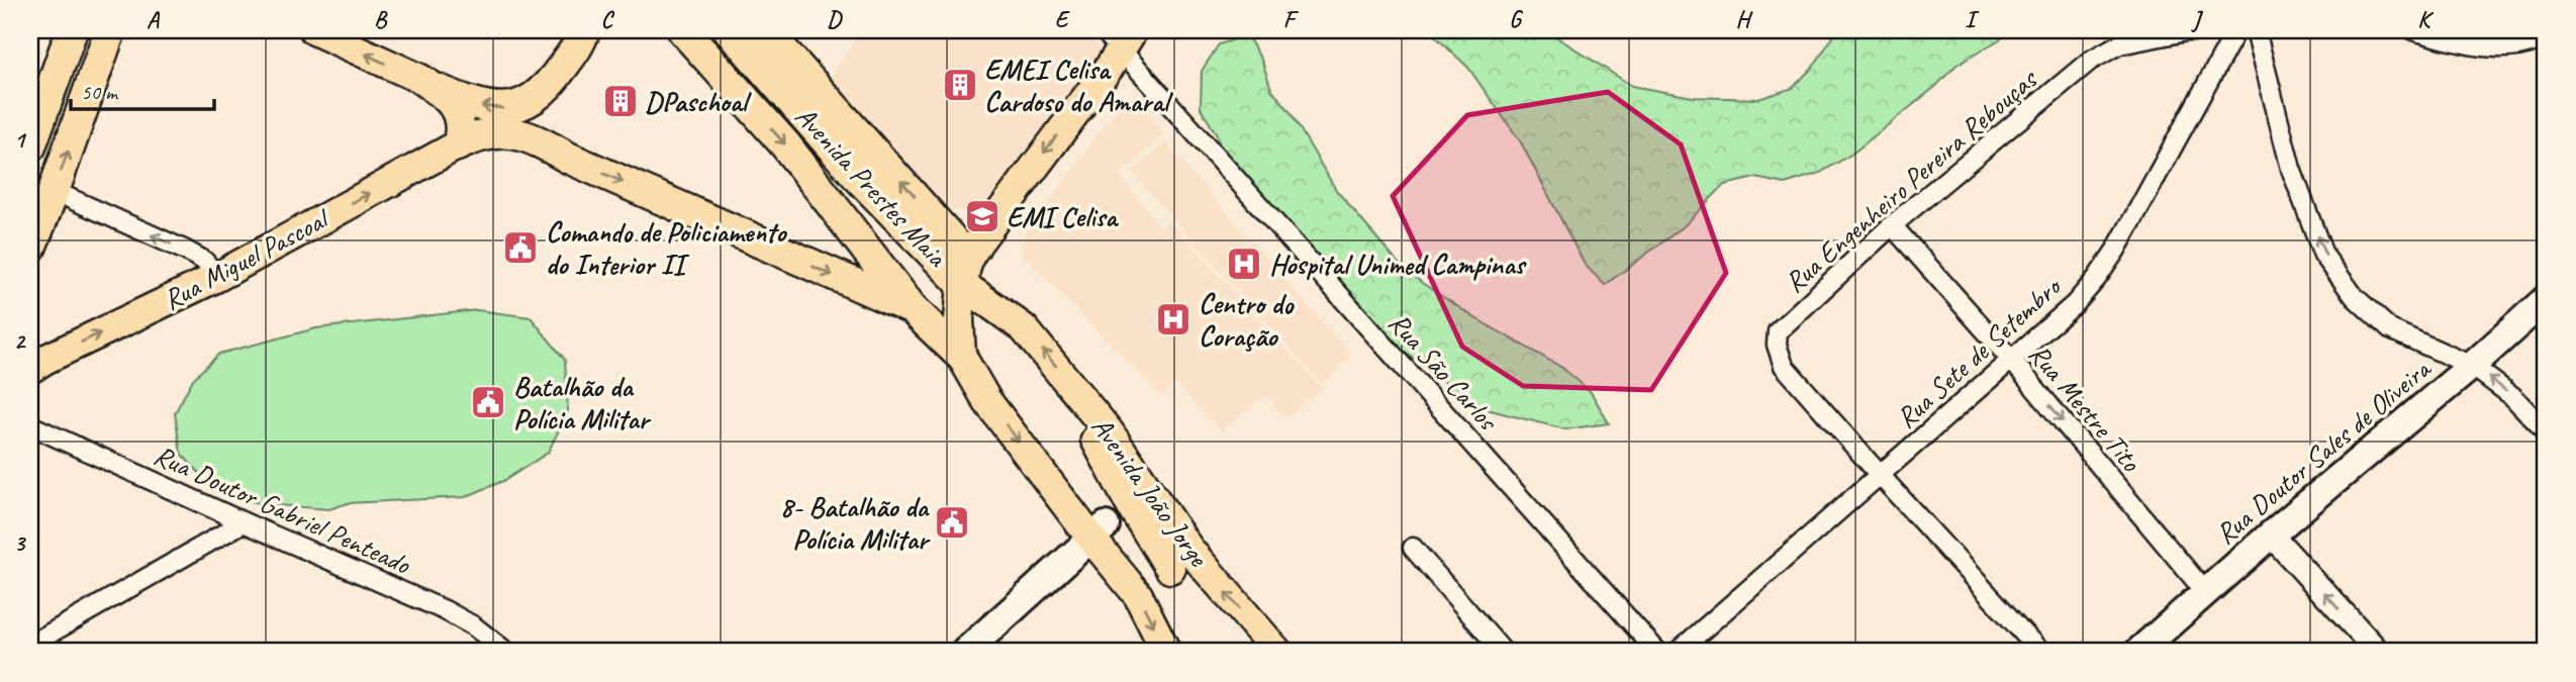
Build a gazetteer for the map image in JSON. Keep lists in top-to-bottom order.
{
  "streets": {
    "highway": ["Avenida Prestes Maia"],
    "main road": ["Rua Miguel Pascoal", "Rua Doutor Sales de Oliveira", "Avenida João Jorge"],
    "street": [
      "Rua Engenheiro Pereira Rebouças",
      "Rua Sete de Setembro",
      "Rua São Carlos",
      "Rua Mestre Tito",
      "Rua Doutor Gabriel Penteado"
    ]
  },
  "crossings": [
    ["Rua Engenheiro Pereira Rebouças", "Rua Sete de Setembro"],
    ["Rua Engenheiro Pereira Rebouças", "Rua Mestre Tito"],
    ["Avenida Prestes Maia", "Avenida João Jorge"],
    ["Rua Sete de Setembro", "Rua Mestre Tito"],
    ["Rua Mestre Tito", "Rua Doutor Sales de Oliveira"]
  ],
  "one_way": ["Rua Miguel Pascoal", "Rua Mestre Tito"],
  "places": {
    "building": ["EMEI Celisa Cardoso do Amaral", "DPaschoal"],
    "school or university": ["EMI Celisa"],
    "public building": ["Comando de Policiamento do Interior II", "Batalhão da Polícia Militar", "8- Batalhão da Polícia Militar"],
    "hospital": ["Hospital Unimed Campinas", "Centro do Coração"]
  },
  "scale_bar": "50 m",
  "grid": {
    "columns": [
      "A",
      "B",
      "C",
      "D",
      "E",
      "F",
      "G",
      "H",
      "I",
      "J",
      "K"
    ],
    "rows": ["1", "2", "3"]
  }
}
